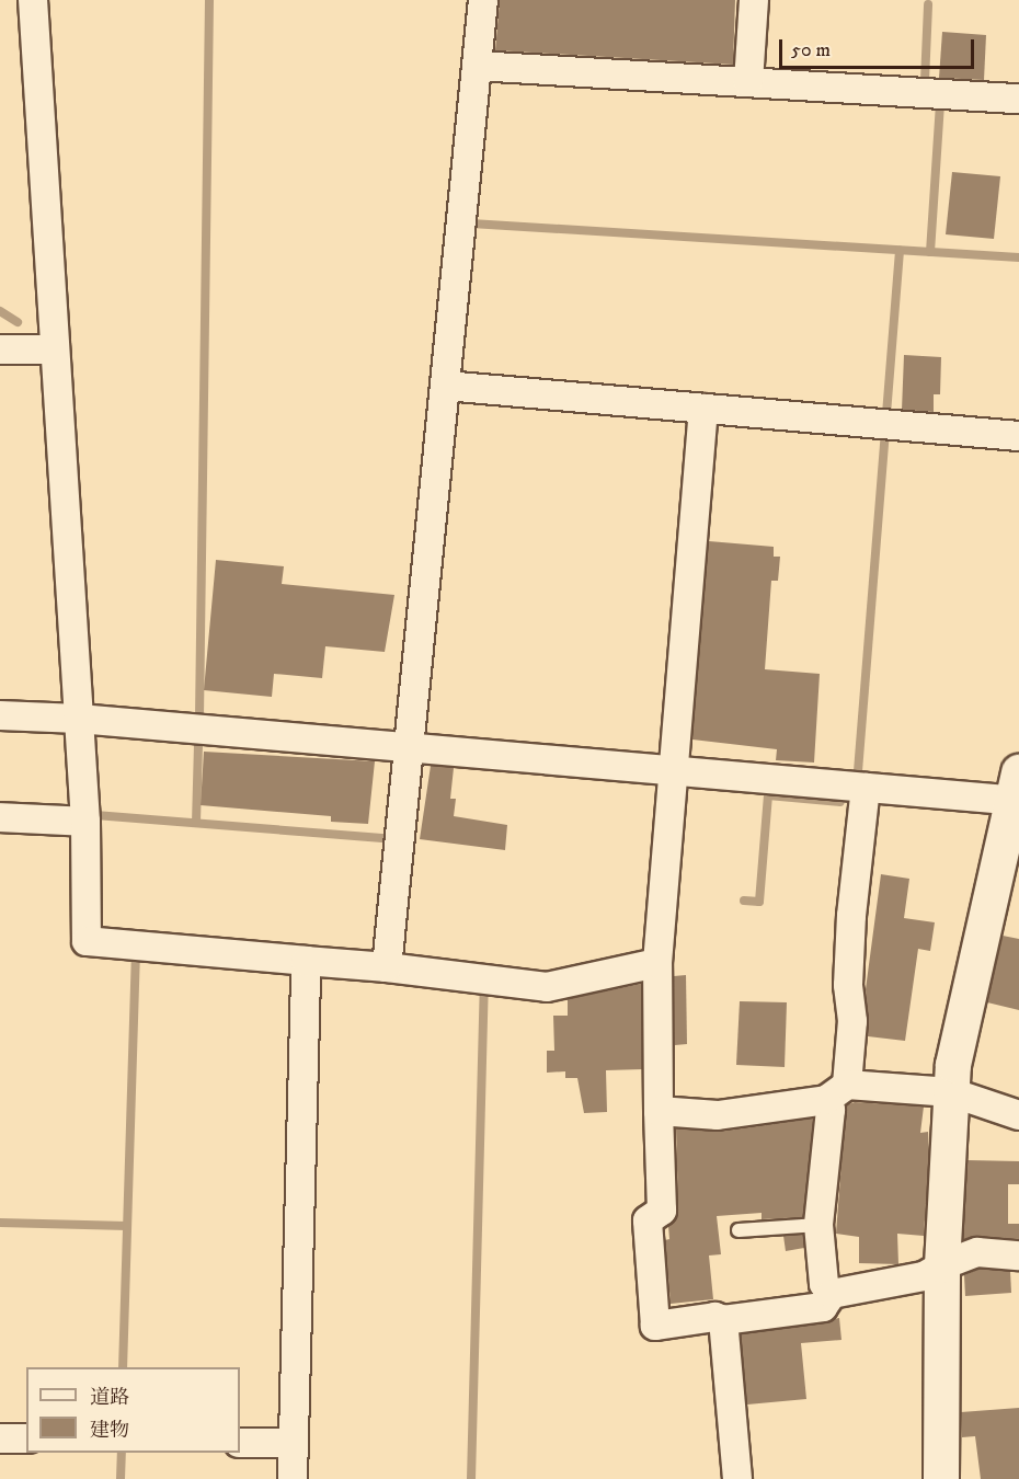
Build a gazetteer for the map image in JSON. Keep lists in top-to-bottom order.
{
  "legend": ["道路", "建物"],
  "scale_bar": "50 m"
}
